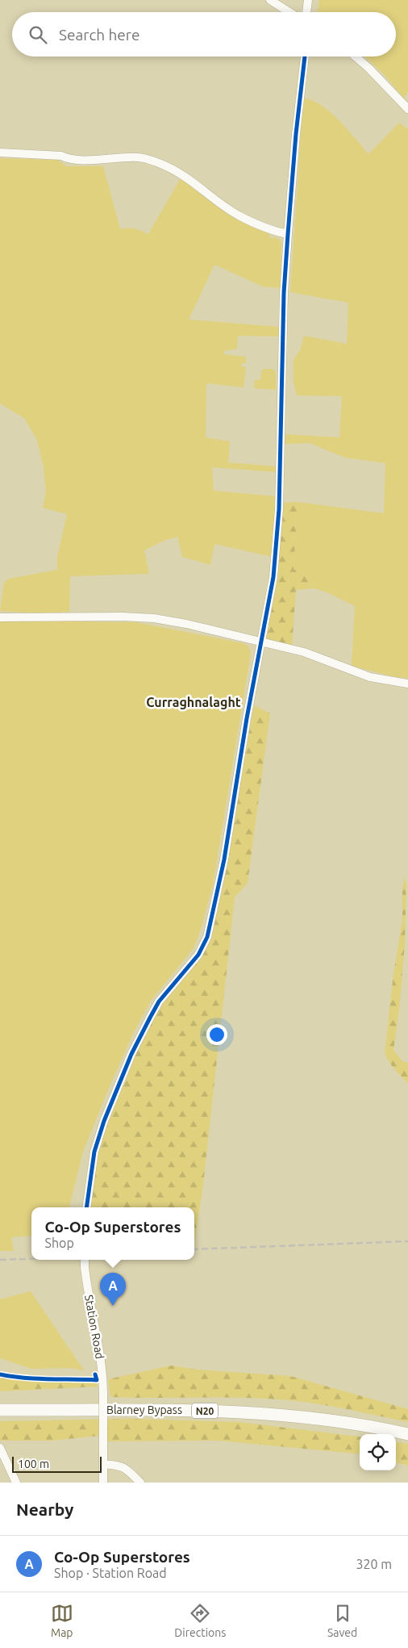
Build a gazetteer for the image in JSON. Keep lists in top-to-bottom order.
{
  "streets": {
    "highway": ["Blarney Bypass", "N20"],
    "street": ["Station Road"]
  },
  "districts": ["Curraghnalaght"],
  "scale_bar": "100 m",
  "page": {
    "search": "Search here",
    "popup": ["Co-Op Superstores", "Shop"],
    "pins": "A",
    "scale": "100 m",
    "heading": "Nearby",
    "list": [
      {
        "mark": "A",
        "name": "Co-Op Superstores",
        "note": "Shop · Station Road",
        "value": "320 m"
      }
    ],
    "nav": ["Map", "Directions", "Saved"]
  }
}
